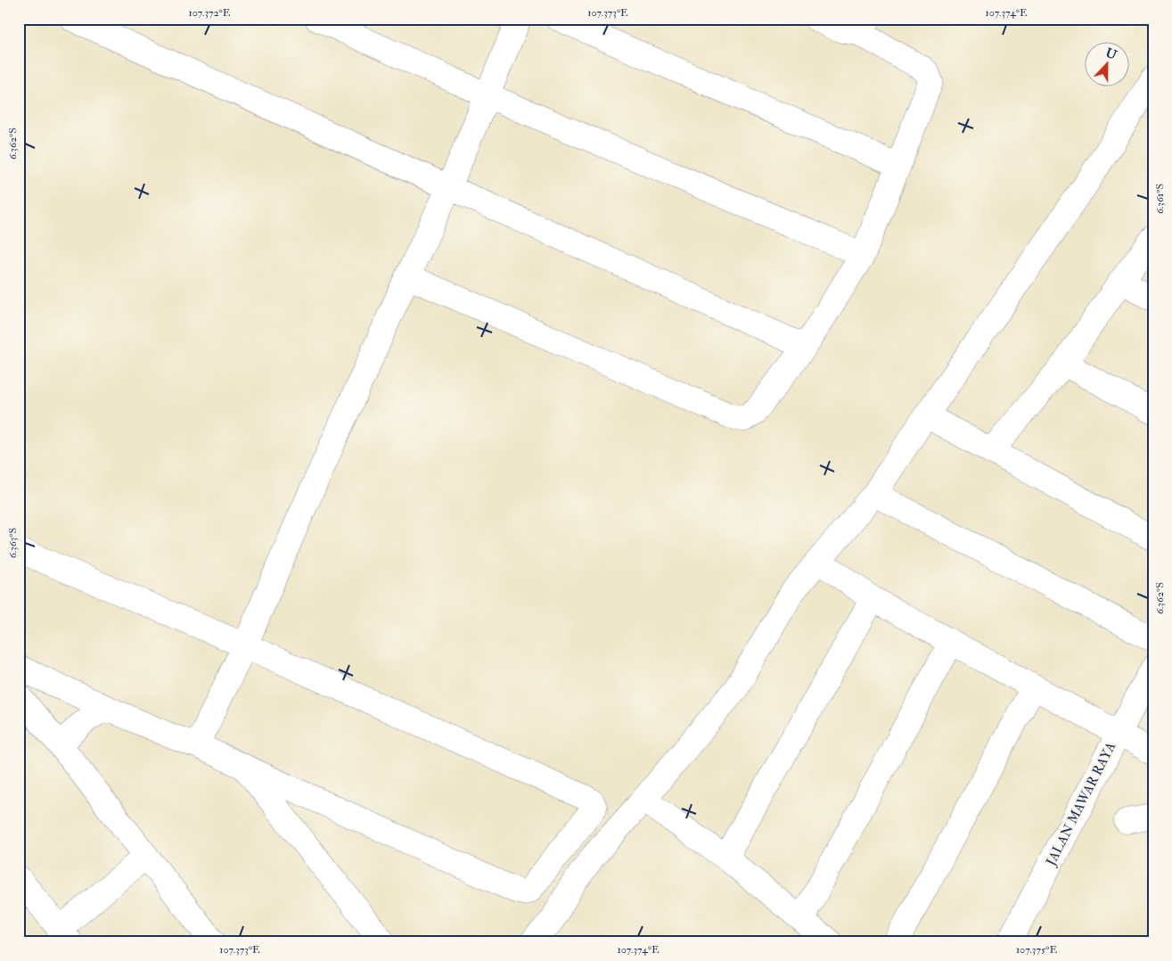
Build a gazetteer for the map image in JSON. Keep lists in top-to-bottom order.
{
  "streets": {
    "street": ["JALAN MAWAR RAYA"]
  },
  "north": "top",
  "coordinates": [
    "107.372°E",
    "107.373°E",
    "107.374°E",
    "6.362°S",
    "6.361°S",
    "6.363°S",
    "107.375°E"
  ]
}
